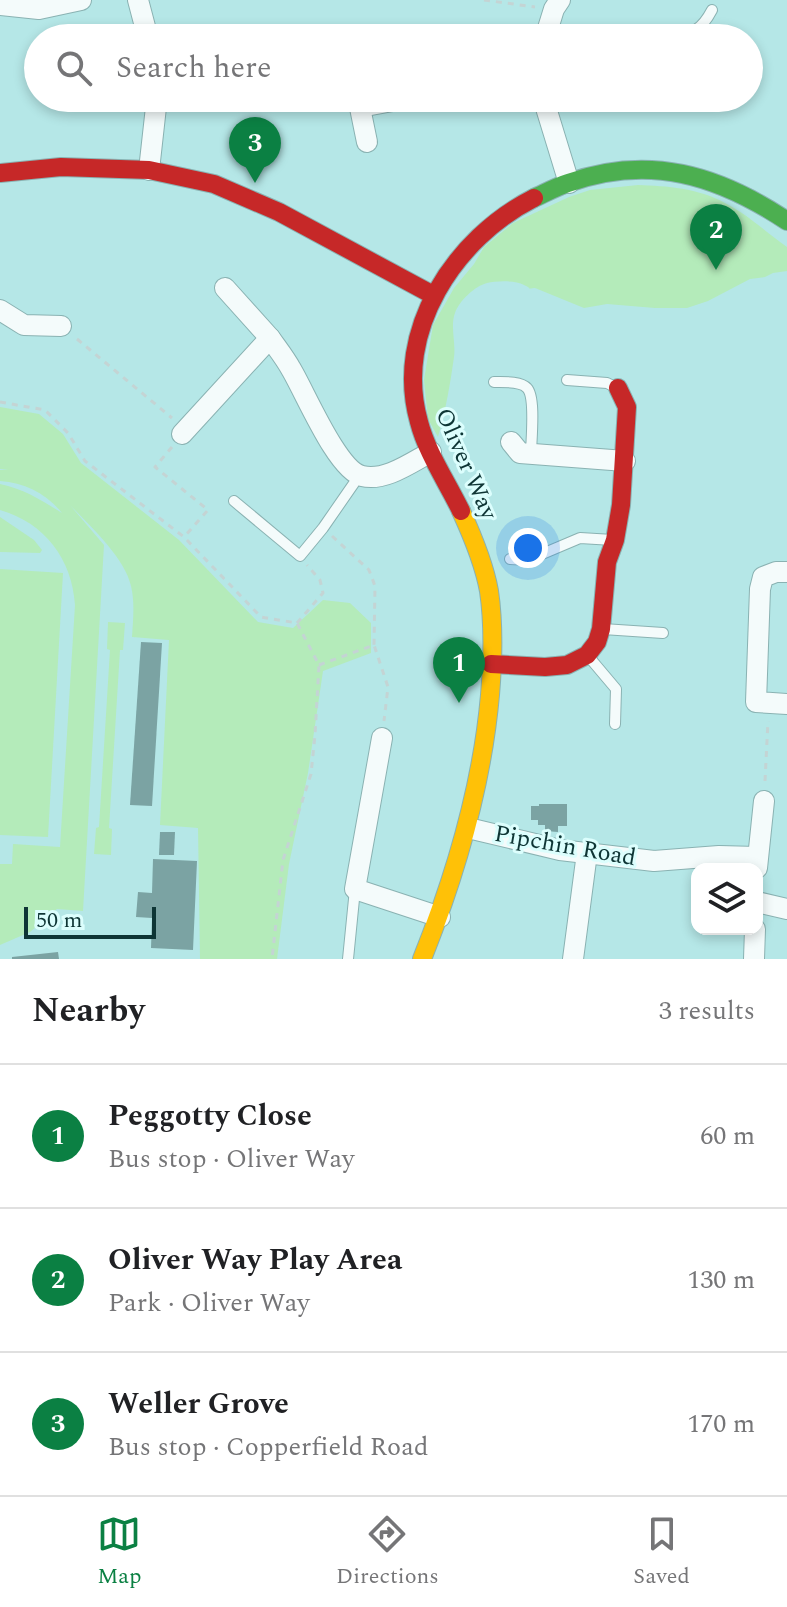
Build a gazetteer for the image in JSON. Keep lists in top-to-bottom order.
{
  "streets": {
    "street": ["Oliver Way", "Pipchin Road"]
  },
  "crossings": [
    ["Oliver Way", "Pipchin Road"]
  ],
  "scale_bar": "50 m",
  "page": {
    "search": "Search here",
    "pins": ["3", "2", "1"],
    "scale": "50 m",
    "heading": ["Nearby", "3 results"],
    "list": [
      {
        "mark": "1",
        "name": "Peggotty Close",
        "note": "Bus stop · Oliver Way",
        "value": "60 m"
      },
      {
        "mark": "2",
        "name": "Oliver Way Play Area",
        "note": "Park · Oliver Way",
        "value": "130 m"
      },
      {
        "mark": "3",
        "name": "Weller Grove",
        "note": "Bus stop · Copperfield Road",
        "value": "170 m"
      }
    ],
    "nav": ["Map", "Directions", "Saved"]
  }
}
